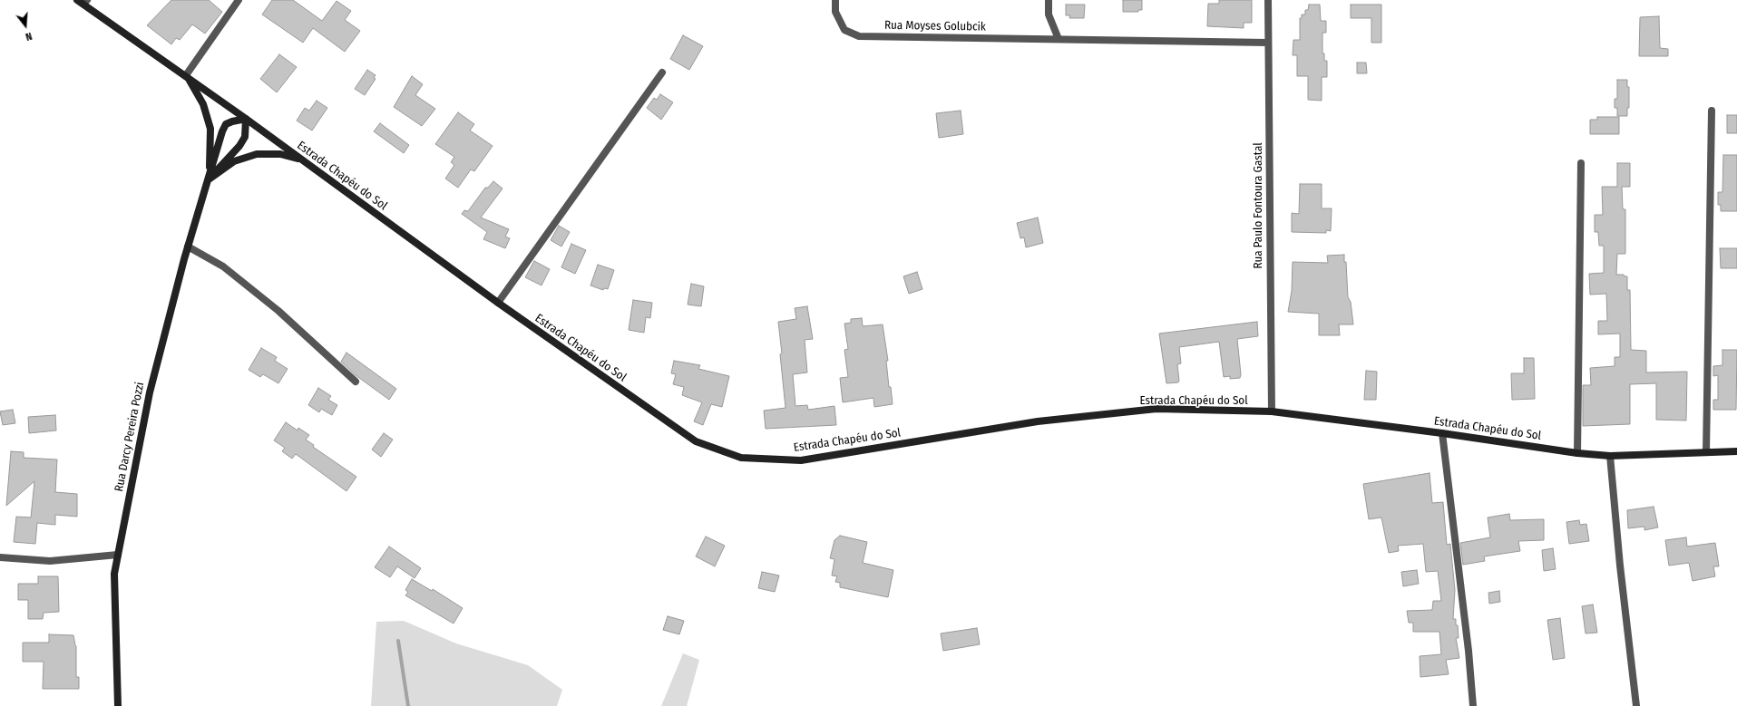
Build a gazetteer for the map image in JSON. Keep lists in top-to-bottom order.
{
  "streets": {
    "main road": ["Estrada Chapéu do Sol", "Rua Darcy Pereira Pozzi"],
    "street": ["Rua Moyses Golubcik", "Rua Paulo Fontoura Gastal"]
  },
  "crossings": [
    ["Rua Moyses Golubcik", "Rua Paulo Fontoura Gastal"],
    ["Estrada Chapéu do Sol", "Rua Paulo Fontoura Gastal"],
    ["Estrada Chapéu do Sol", "Rua Darcy Pereira Pozzi"]
  ],
  "north": "bottom"
}
